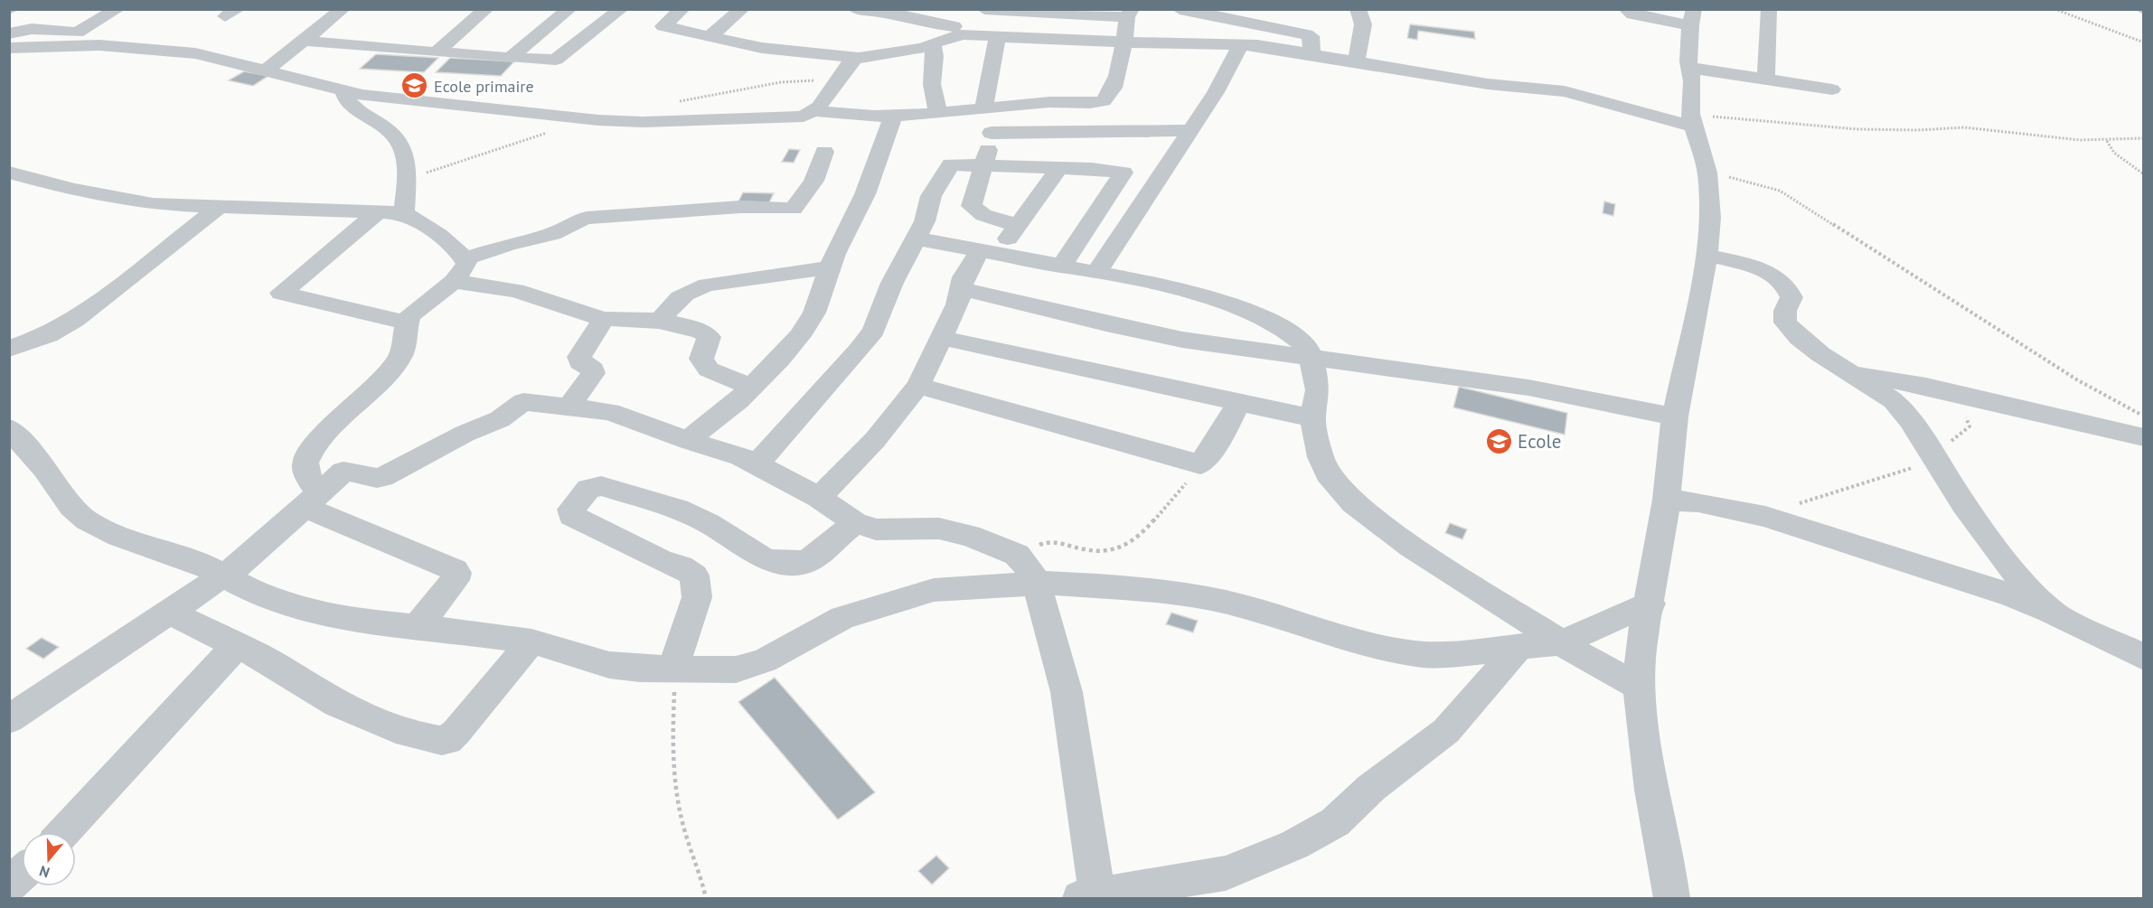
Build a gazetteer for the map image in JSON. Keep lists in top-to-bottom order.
{
  "places": {
    "school or university": ["Ecole primaire", "Ecole"]
  },
  "north": "bottom"
}
